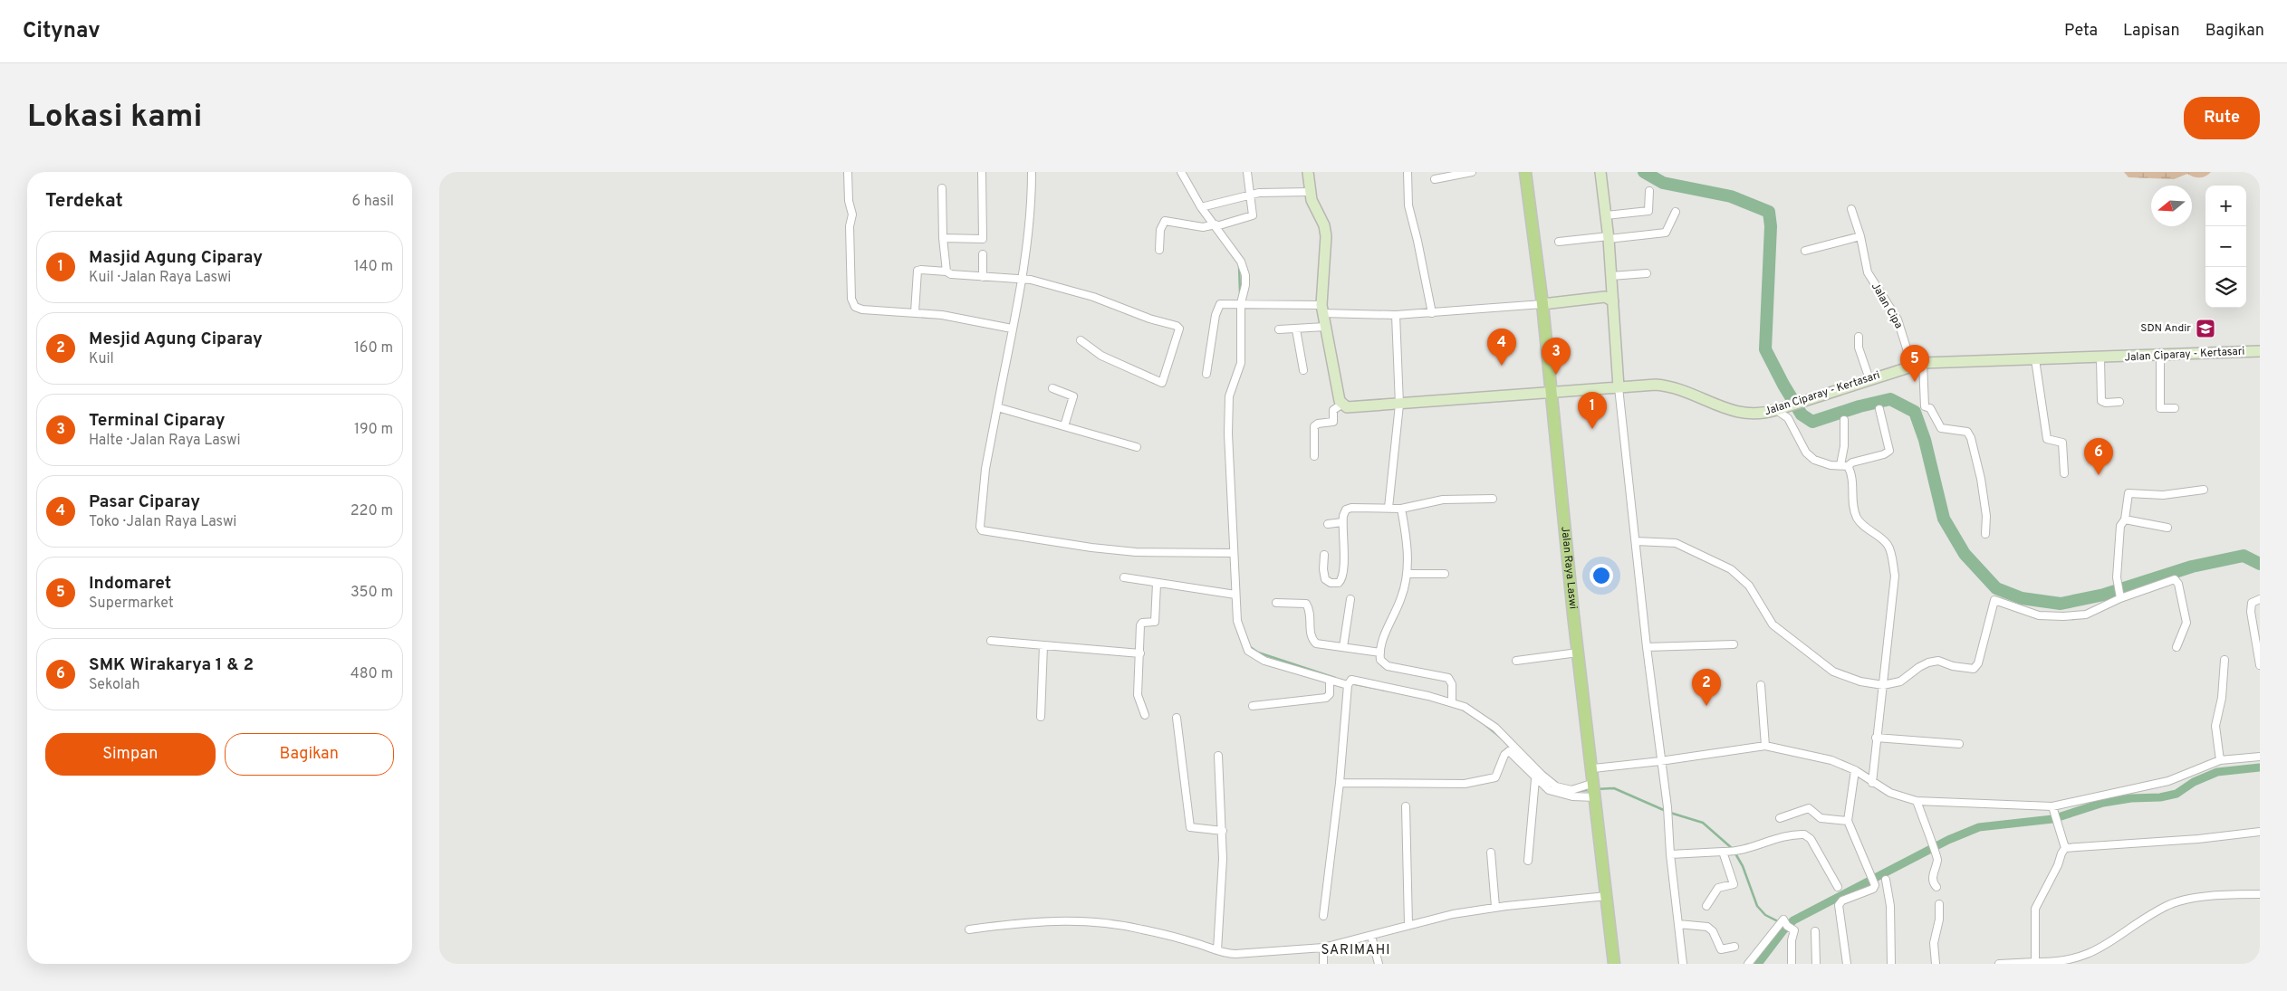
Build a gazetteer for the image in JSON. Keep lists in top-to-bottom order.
{
  "streets": {
    "main road": ["Jalan Ciparay - Kertasari", "Jalan Raya Laswi"],
    "street": ["Jalan Cipa"]
  },
  "crossings": [
    ["Jalan Cipa", "Jalan Ciparay - Kertasari"],
    ["Jalan Ciparay - Kertasari", "Jalan Raya Laswi"]
  ],
  "districts": ["SARIMAHI"],
  "places": {
    "school or university": ["SDN Andir"]
  },
  "north": "left",
  "page": {
    "header": "Citynav",
    "nav": ["Peta", "Lapisan", "Bagikan"],
    "buttons": [
      "Rute",
      ["Simpan", "Bagikan"]
    ],
    "title": "Lokasi kami",
    "heading": ["Terdekat", "6 hasil"],
    "map_buttons": ["+", "−"],
    "list": [
      {
        "mark": "1",
        "name": "Masjid Agung Ciparay",
        "note": "Kuil · Jalan Raya Laswi",
        "value": "140 m"
      },
      {
        "mark": "2",
        "name": "Mesjid Agung Ciparay",
        "note": "Kuil",
        "value": "160 m"
      },
      {
        "mark": "3",
        "name": "Terminal Ciparay",
        "note": "Halte · Jalan Raya Laswi",
        "value": "190 m"
      },
      {
        "mark": "4",
        "name": "Pasar Ciparay",
        "note": "Toko · Jalan Raya Laswi",
        "value": "220 m"
      },
      {
        "mark": "5",
        "name": "Indomaret",
        "note": "Supermarket",
        "value": "350 m"
      },
      {
        "mark": "6",
        "name": "SMK Wirakarya 1 & 2",
        "note": "Sekolah",
        "value": "480 m"
      }
    ],
    "pins": [
      "4",
      "3",
      "5",
      "1",
      "6",
      "2"
    ]
  }
}
